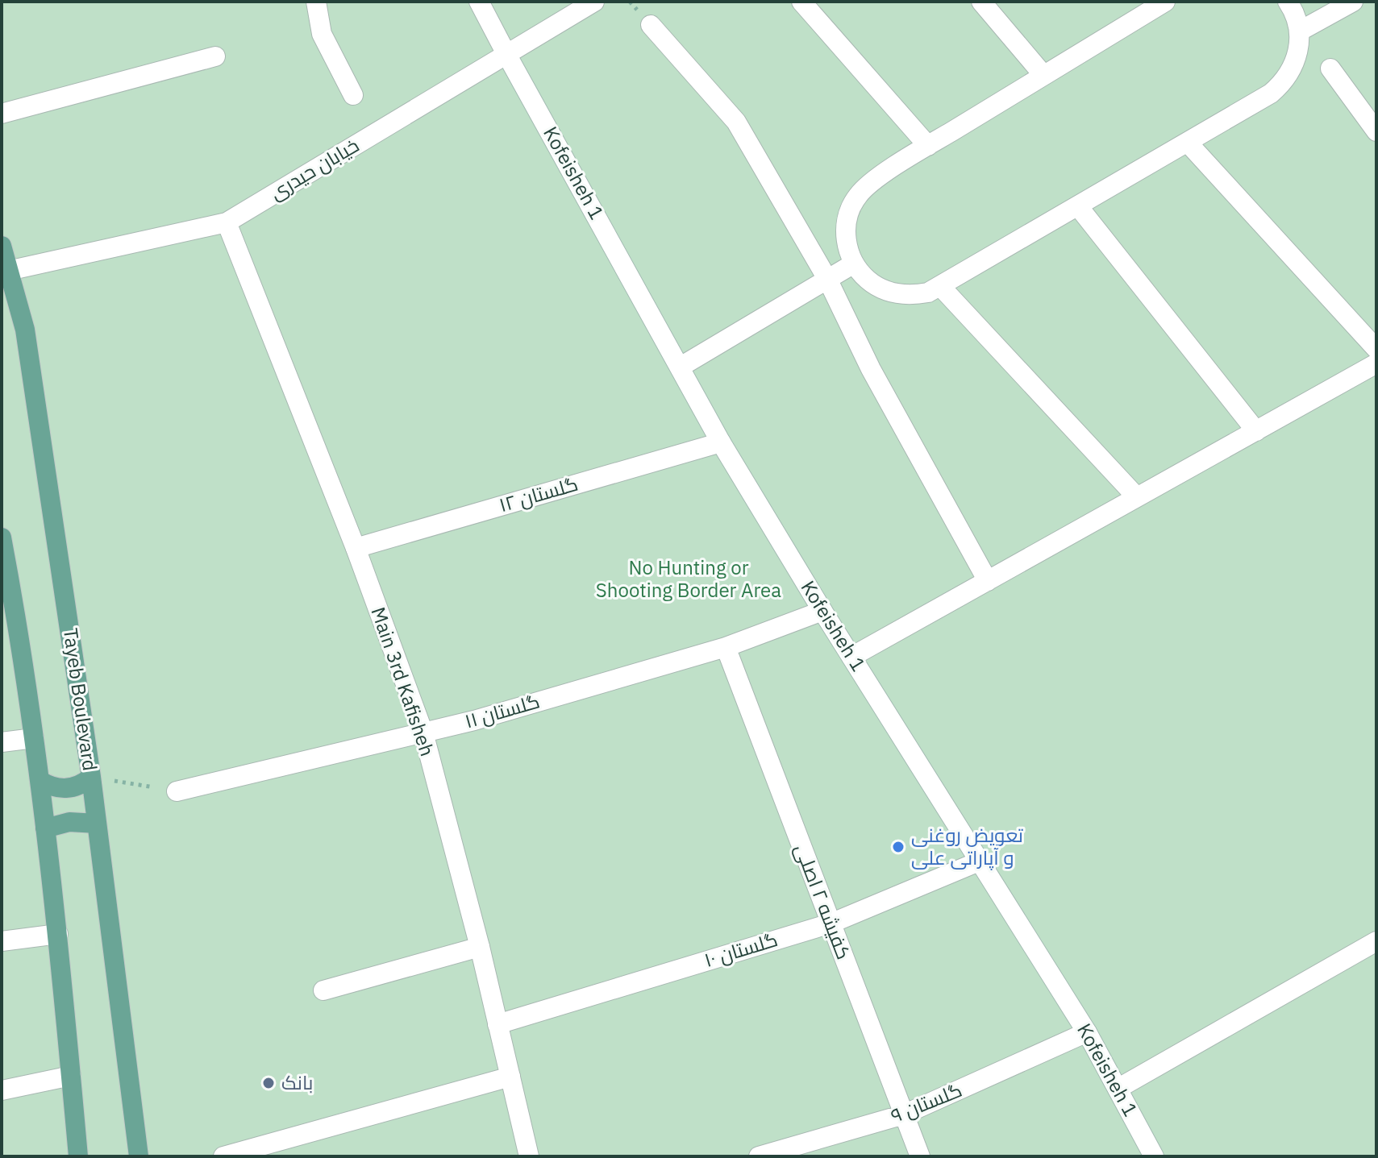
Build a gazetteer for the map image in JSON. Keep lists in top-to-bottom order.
{
  "streets": {
    "main road": ["Tayeb Boulevard"],
    "street": [
      "خیابان حیدری",
      "Kofeisheh 1",
      "گلستان ۱۲",
      "Main 3rd Kafisheh",
      "گلستان ۱۱",
      "کفیشه ۲ اصلی",
      "گلستان ۱۰",
      "گلستان ۹"
    ]
  },
  "crossings": [
    ["خیابان حیدری", "Kofeisheh 1"],
    ["خیابان حیدری", "Main 3rd Kafisheh"],
    ["خیابان حیدری", "Tayeb Boulevard"],
    ["Kofeisheh 1", "گلستان ۱۲"],
    ["Kofeisheh 1", "گلستان ۱۱"],
    ["Kofeisheh 1", "گلستان ۱۰"],
    ["Kofeisheh 1", "گلستان ۹"],
    ["گلستان ۱۲", "Main 3rd Kafisheh"],
    ["Main 3rd Kafisheh", "گلستان ۱۱"],
    ["Main 3rd Kafisheh", "گلستان ۱۰"],
    ["گلستان ۱۱", "کفیشه ۲ اصلی"],
    ["کفیشه ۲ اصلی", "گلستان ۱۰"],
    ["کفیشه ۲ اصلی", "گلستان ۹"]
  ],
  "parks": ["No Hunting or Shooting Border Area"],
  "places": ["تعویض روغنی و آپاراتی علی", "بانک"]
}
